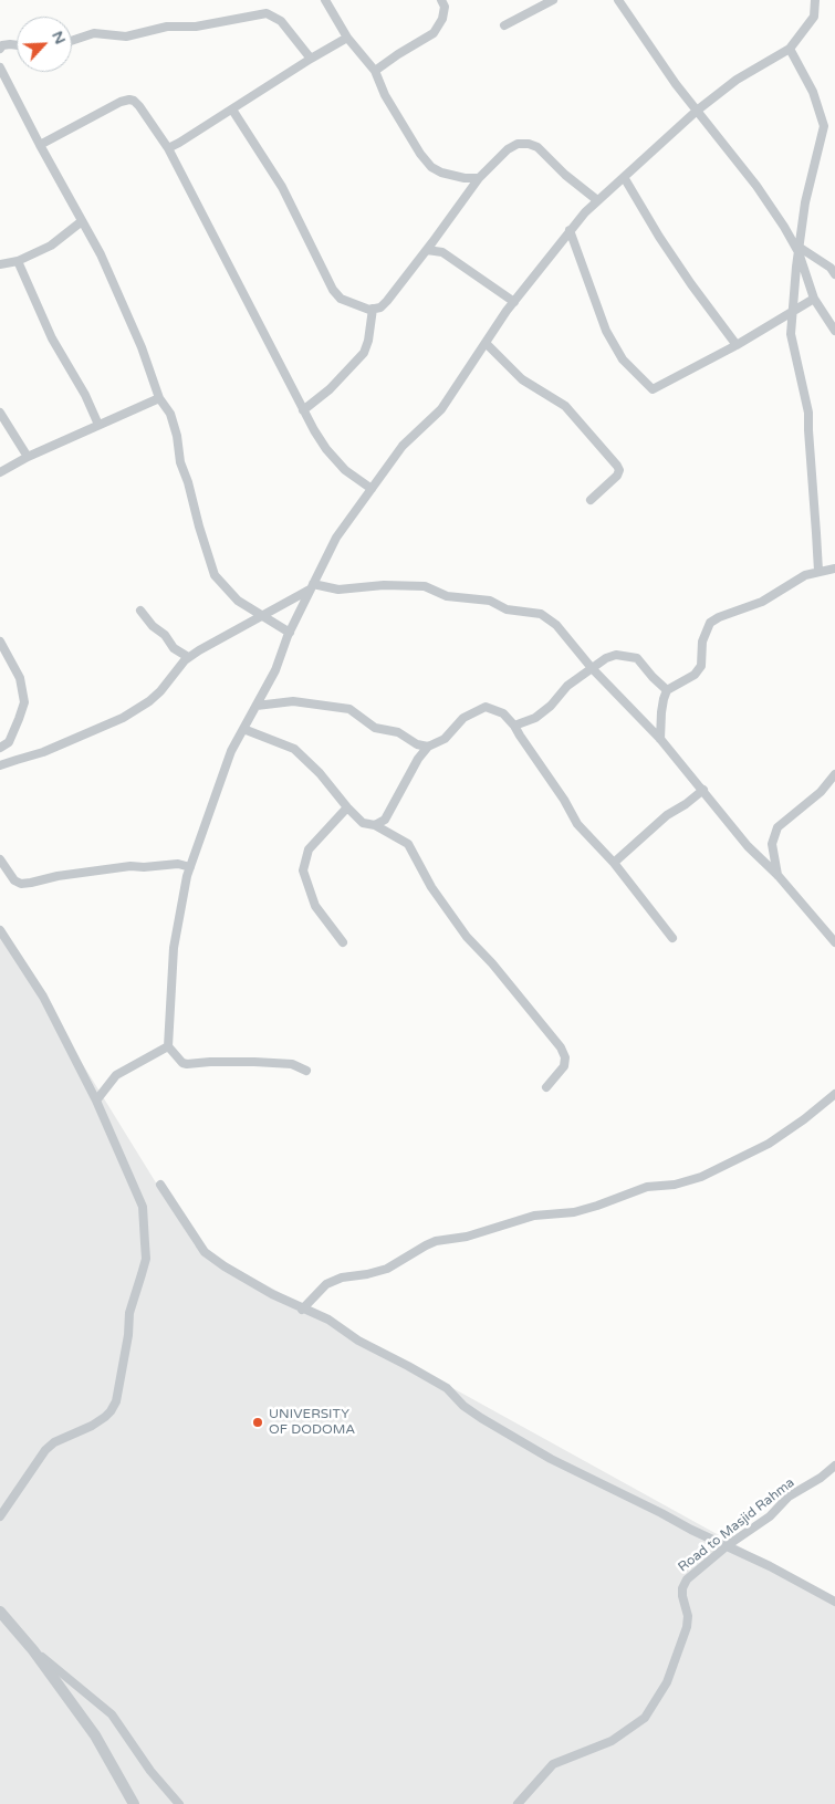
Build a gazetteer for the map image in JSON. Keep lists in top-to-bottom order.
{
  "streets": {
    "street": ["Road to Masjid Rahma"]
  },
  "places": ["UNIVERSITY OF DODOMA"],
  "north": "top right"
}
